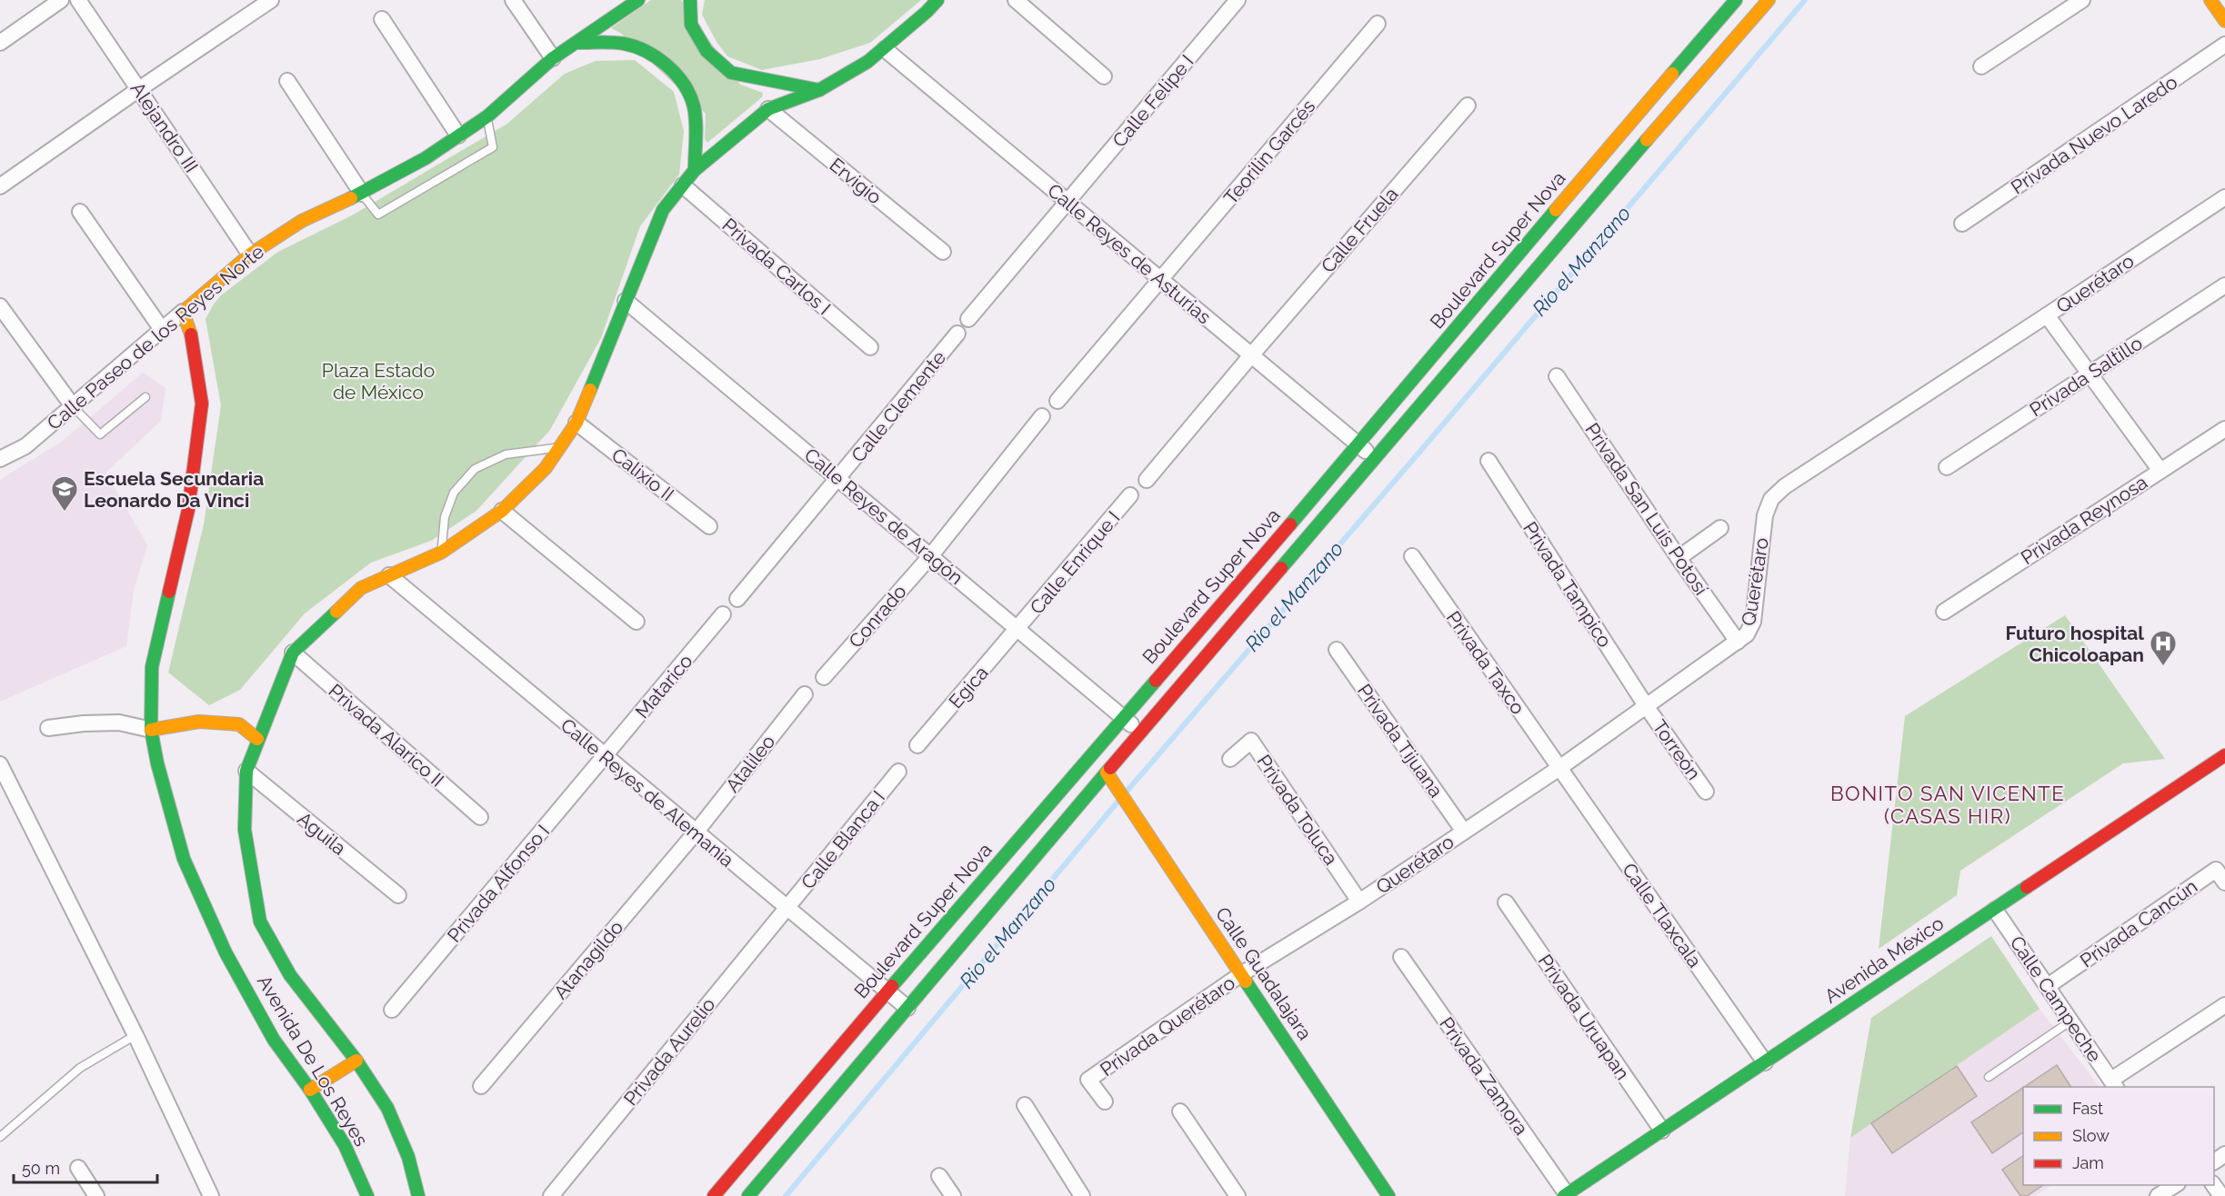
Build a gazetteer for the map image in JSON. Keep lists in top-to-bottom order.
{
  "streets": {
    "street": [
      "Calle Felipe I",
      "Alejandro III",
      "Privada Nuevo Laredo",
      "Teorilin Garcés",
      "Ervigio",
      "Calle Fruela",
      "Boulevard Super Nova",
      "Calle Reyes de Asturias",
      "Privada Carlos I",
      "Querétaro",
      "Calle Paseo de los Reyes Norte",
      "Privada Saltillo",
      "Calle Clemente",
      "Calixio II",
      "Privada San Luis Potosí",
      "Calle Reyes de Aragón",
      "Privada Reynosa",
      "Calle Enrique I",
      "Privada Tampico",
      "Conrado",
      "Privada Taxco",
      "Matarico",
      "Egica",
      "Privada Alarico II",
      "Privada Tijuana",
      "Torreón",
      "Atalileo",
      "Calle Reyes de Alemania",
      "Privada Toluca",
      "Aguila",
      "Calle Blanca I",
      "Privada Alfonso I",
      "Calle Tlaxcala",
      "Privada Cancún",
      "Atanagildo",
      "Avenida México",
      "Calle Guadalajara",
      "Calle Campeche",
      "Privada Uruapan",
      "Privada Querétaro",
      "Privada Aurelio",
      "Avenida De Los Reyes",
      "Privada Zamora"
    ]
  },
  "crossings": [
    ["Calle Felipe I", "Calle Reyes de Asturias"],
    ["Alejandro III", "Calle Paseo de los Reyes Norte"],
    ["Teorilin Garcés", "Calle Reyes de Asturias"],
    ["Calle Fruela", "Calle Reyes de Asturias"],
    ["Boulevard Super Nova", "Calle Reyes de Asturias"],
    ["Boulevard Super Nova", "Calle Reyes de Aragón"],
    ["Boulevard Super Nova", "Calle Reyes de Alemania"],
    ["Querétaro", "Privada San Luis Potosí"],
    ["Querétaro", "Privada Tampico"],
    ["Querétaro", "Privada Taxco"],
    ["Querétaro", "Privada Tijuana"],
    ["Querétaro", "Torreón"],
    ["Querétaro", "Privada Toluca"],
    ["Querétaro", "Calle Tlaxcala"],
    ["Querétaro", "Calle Guadalajara"],
    ["Querétaro", "Privada Querétaro"],
    ["Calle Paseo de los Reyes Norte", "Avenida De Los Reyes"],
    ["Calle Clemente", "Calle Reyes de Aragón"],
    ["Calle Reyes de Aragón", "Calle Enrique I"],
    ["Calle Reyes de Aragón", "Conrado"],
    ["Calle Reyes de Aragón", "Egica"],
    ["Calle Enrique I", "Egica"],
    ["Privada Tampico", "Torreón"],
    ["Privada Taxco", "Calle Tlaxcala"],
    ["Matarico", "Calle Reyes de Alemania"],
    ["Matarico", "Privada Alfonso I"],
    ["Atalileo", "Calle Reyes de Alemania"],
    ["Atalileo", "Atanagildo"],
    ["Calle Reyes de Alemania", "Calle Blanca I"],
    ["Calle Reyes de Alemania", "Privada Alfonso I"],
    ["Calle Reyes de Alemania", "Atanagildo"],
    ["Calle Reyes de Alemania", "Privada Aurelio"],
    ["Calle Blanca I", "Privada Aurelio"],
    ["Calle Tlaxcala", "Avenida México"],
    ["Privada Cancún", "Calle Campeche"],
    ["Avenida México", "Calle Campeche"],
    ["Avenida México", "Privada Uruapan"],
    ["Avenida México", "Privada Zamora"],
    ["Calle Guadalajara", "Privada Querétaro"]
  ],
  "districts": ["BONITO SAN VICENTE (CASAS HIR)"],
  "water": ["Rio el Manzano"],
  "parks": ["Plaza Estado de México"],
  "places": {
    "school or university": ["Escuela Secundaria Leonardo Da Vinci"],
    "hospital": ["Futuro hospital Chicoloapan"]
  },
  "legend": ["Fast", "Slow", "Jam"],
  "scale_bar": "50 m"
}
